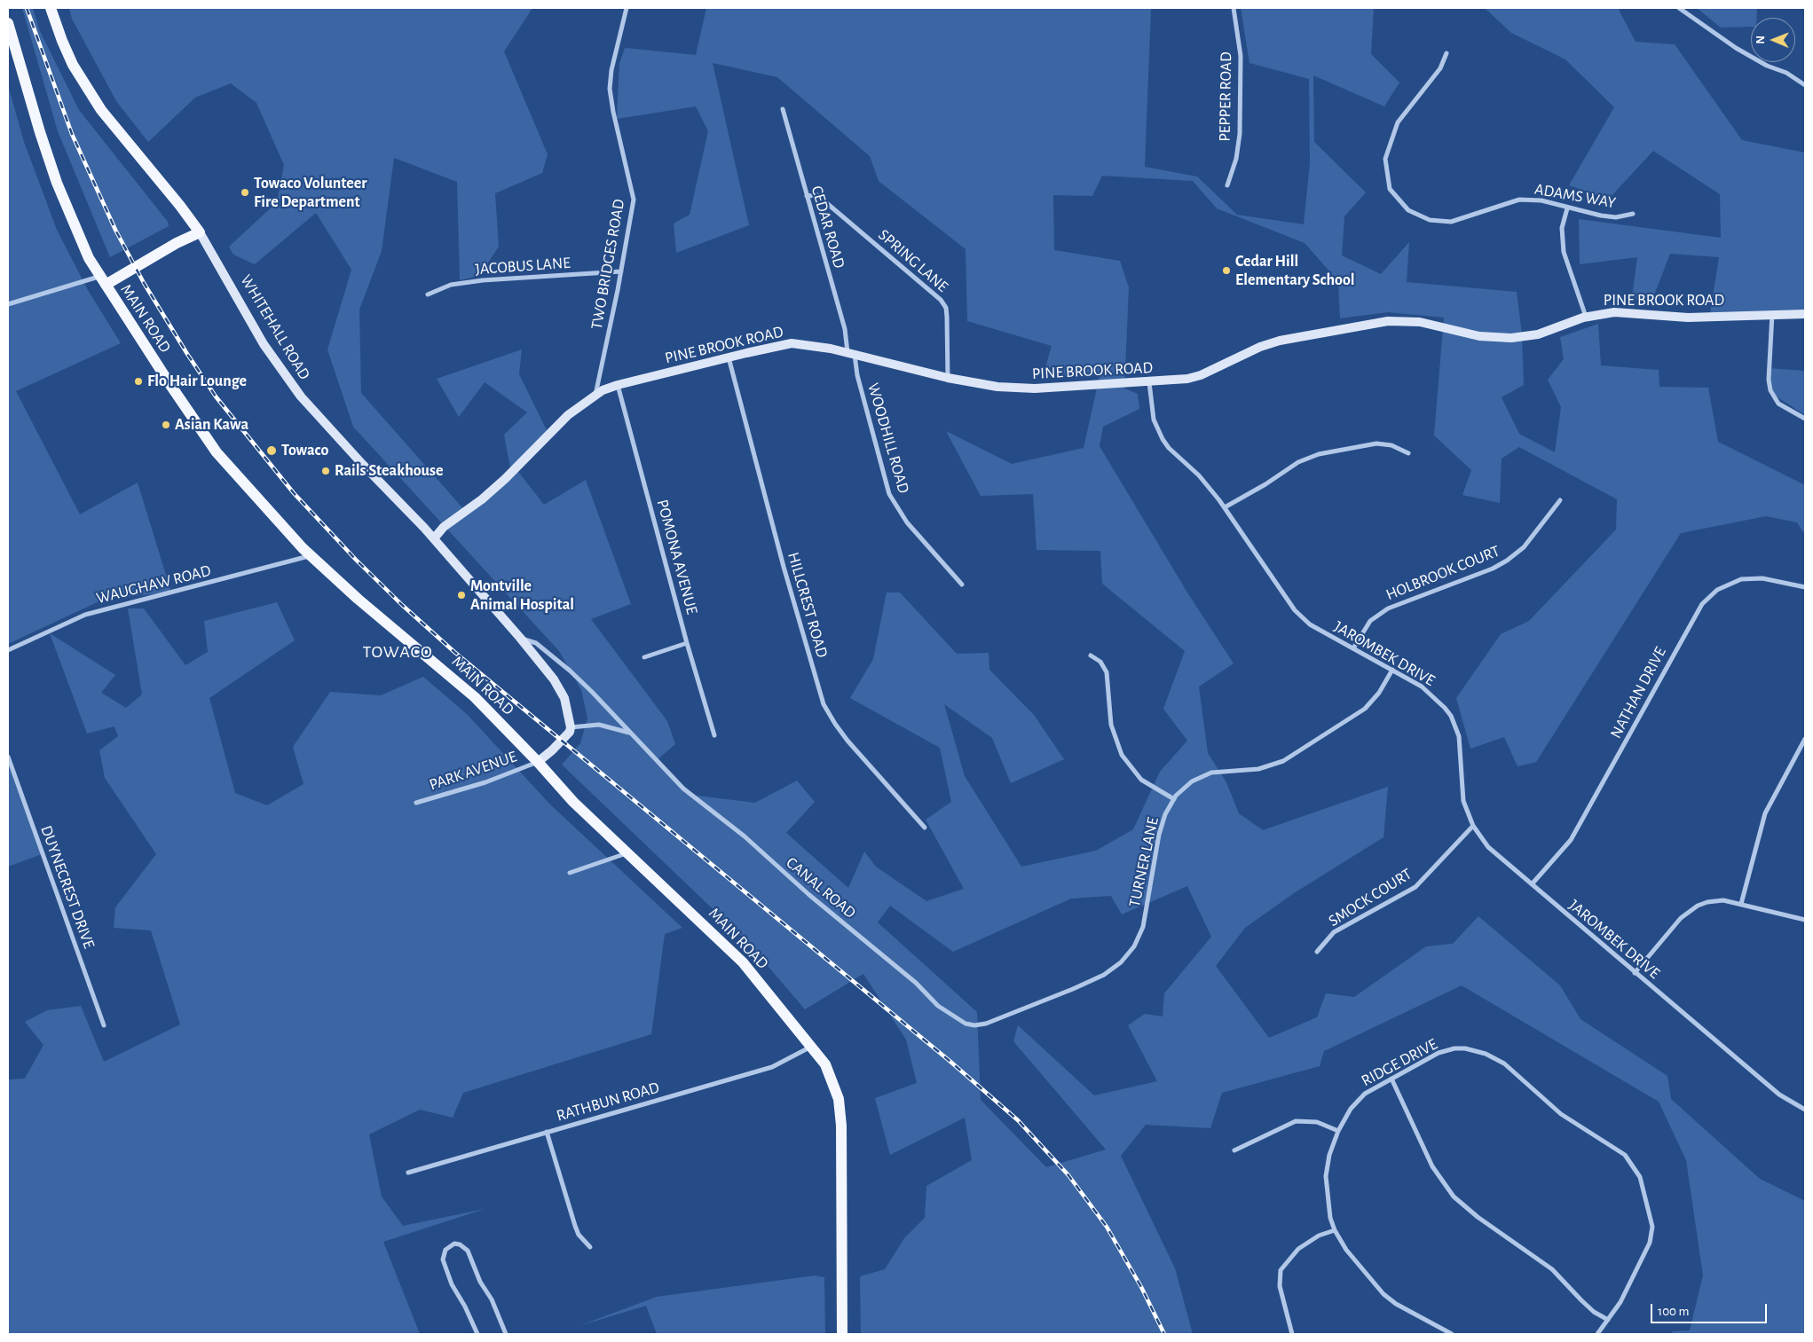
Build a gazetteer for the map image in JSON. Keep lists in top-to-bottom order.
{
  "streets": {
    "main road": ["MAIN ROAD", "WHITEHALL ROAD"],
    "street": [
      "PEPPER ROAD",
      "ADAMS WAY",
      "CEDAR ROAD",
      "SPRING LANE",
      "TWO BRIDGES ROAD",
      "JACOBUS LANE",
      "PINE BROOK ROAD",
      "WOODHILL ROAD",
      "POMONA AVENUE",
      "HOLBROOK COURT",
      "WAUGHAW ROAD",
      "HILLCREST ROAD",
      "JAROMBEK DRIVE",
      "NATHAN DRIVE",
      "PARK AVENUE",
      "TURNER LANE",
      "DUYNECREST DRIVE",
      "CANAL ROAD",
      "SMOCK COURT",
      "RIDGE DRIVE",
      "RATHBUN ROAD"
    ]
  },
  "crossings": [
    ["CEDAR ROAD", "SPRING LANE"],
    ["CEDAR ROAD", "PINE BROOK ROAD"],
    ["CEDAR ROAD", "WOODHILL ROAD"],
    ["SPRING LANE", "PINE BROOK ROAD"],
    ["TWO BRIDGES ROAD", "JACOBUS LANE"],
    ["TWO BRIDGES ROAD", "PINE BROOK ROAD"],
    ["PINE BROOK ROAD", "WHITEHALL ROAD"],
    ["PINE BROOK ROAD", "WOODHILL ROAD"],
    ["PINE BROOK ROAD", "POMONA AVENUE"],
    ["PINE BROOK ROAD", "HILLCREST ROAD"],
    ["PINE BROOK ROAD", "JAROMBEK DRIVE"],
    ["MAIN ROAD", "WAUGHAW ROAD"],
    ["MAIN ROAD", "PARK AVENUE"],
    ["MAIN ROAD", "RATHBUN ROAD"],
    ["WHITEHALL ROAD", "CANAL ROAD"],
    ["HOLBROOK COURT", "JAROMBEK DRIVE"],
    ["JAROMBEK DRIVE", "NATHAN DRIVE"],
    ["JAROMBEK DRIVE", "TURNER LANE"],
    ["JAROMBEK DRIVE", "SMOCK COURT"],
    ["TURNER LANE", "CANAL ROAD"]
  ],
  "districts": ["TOWACO"],
  "places": [
    "Towaco Volunteer Fire Department",
    "Cedar Hill Elementary School",
    "Flo Hair Lounge",
    "Asian Kawa",
    "Towaco",
    "Rails Steakhouse",
    "Montville Animal Hospital"
  ],
  "scale_bar": "100 m",
  "north": "left"
}
